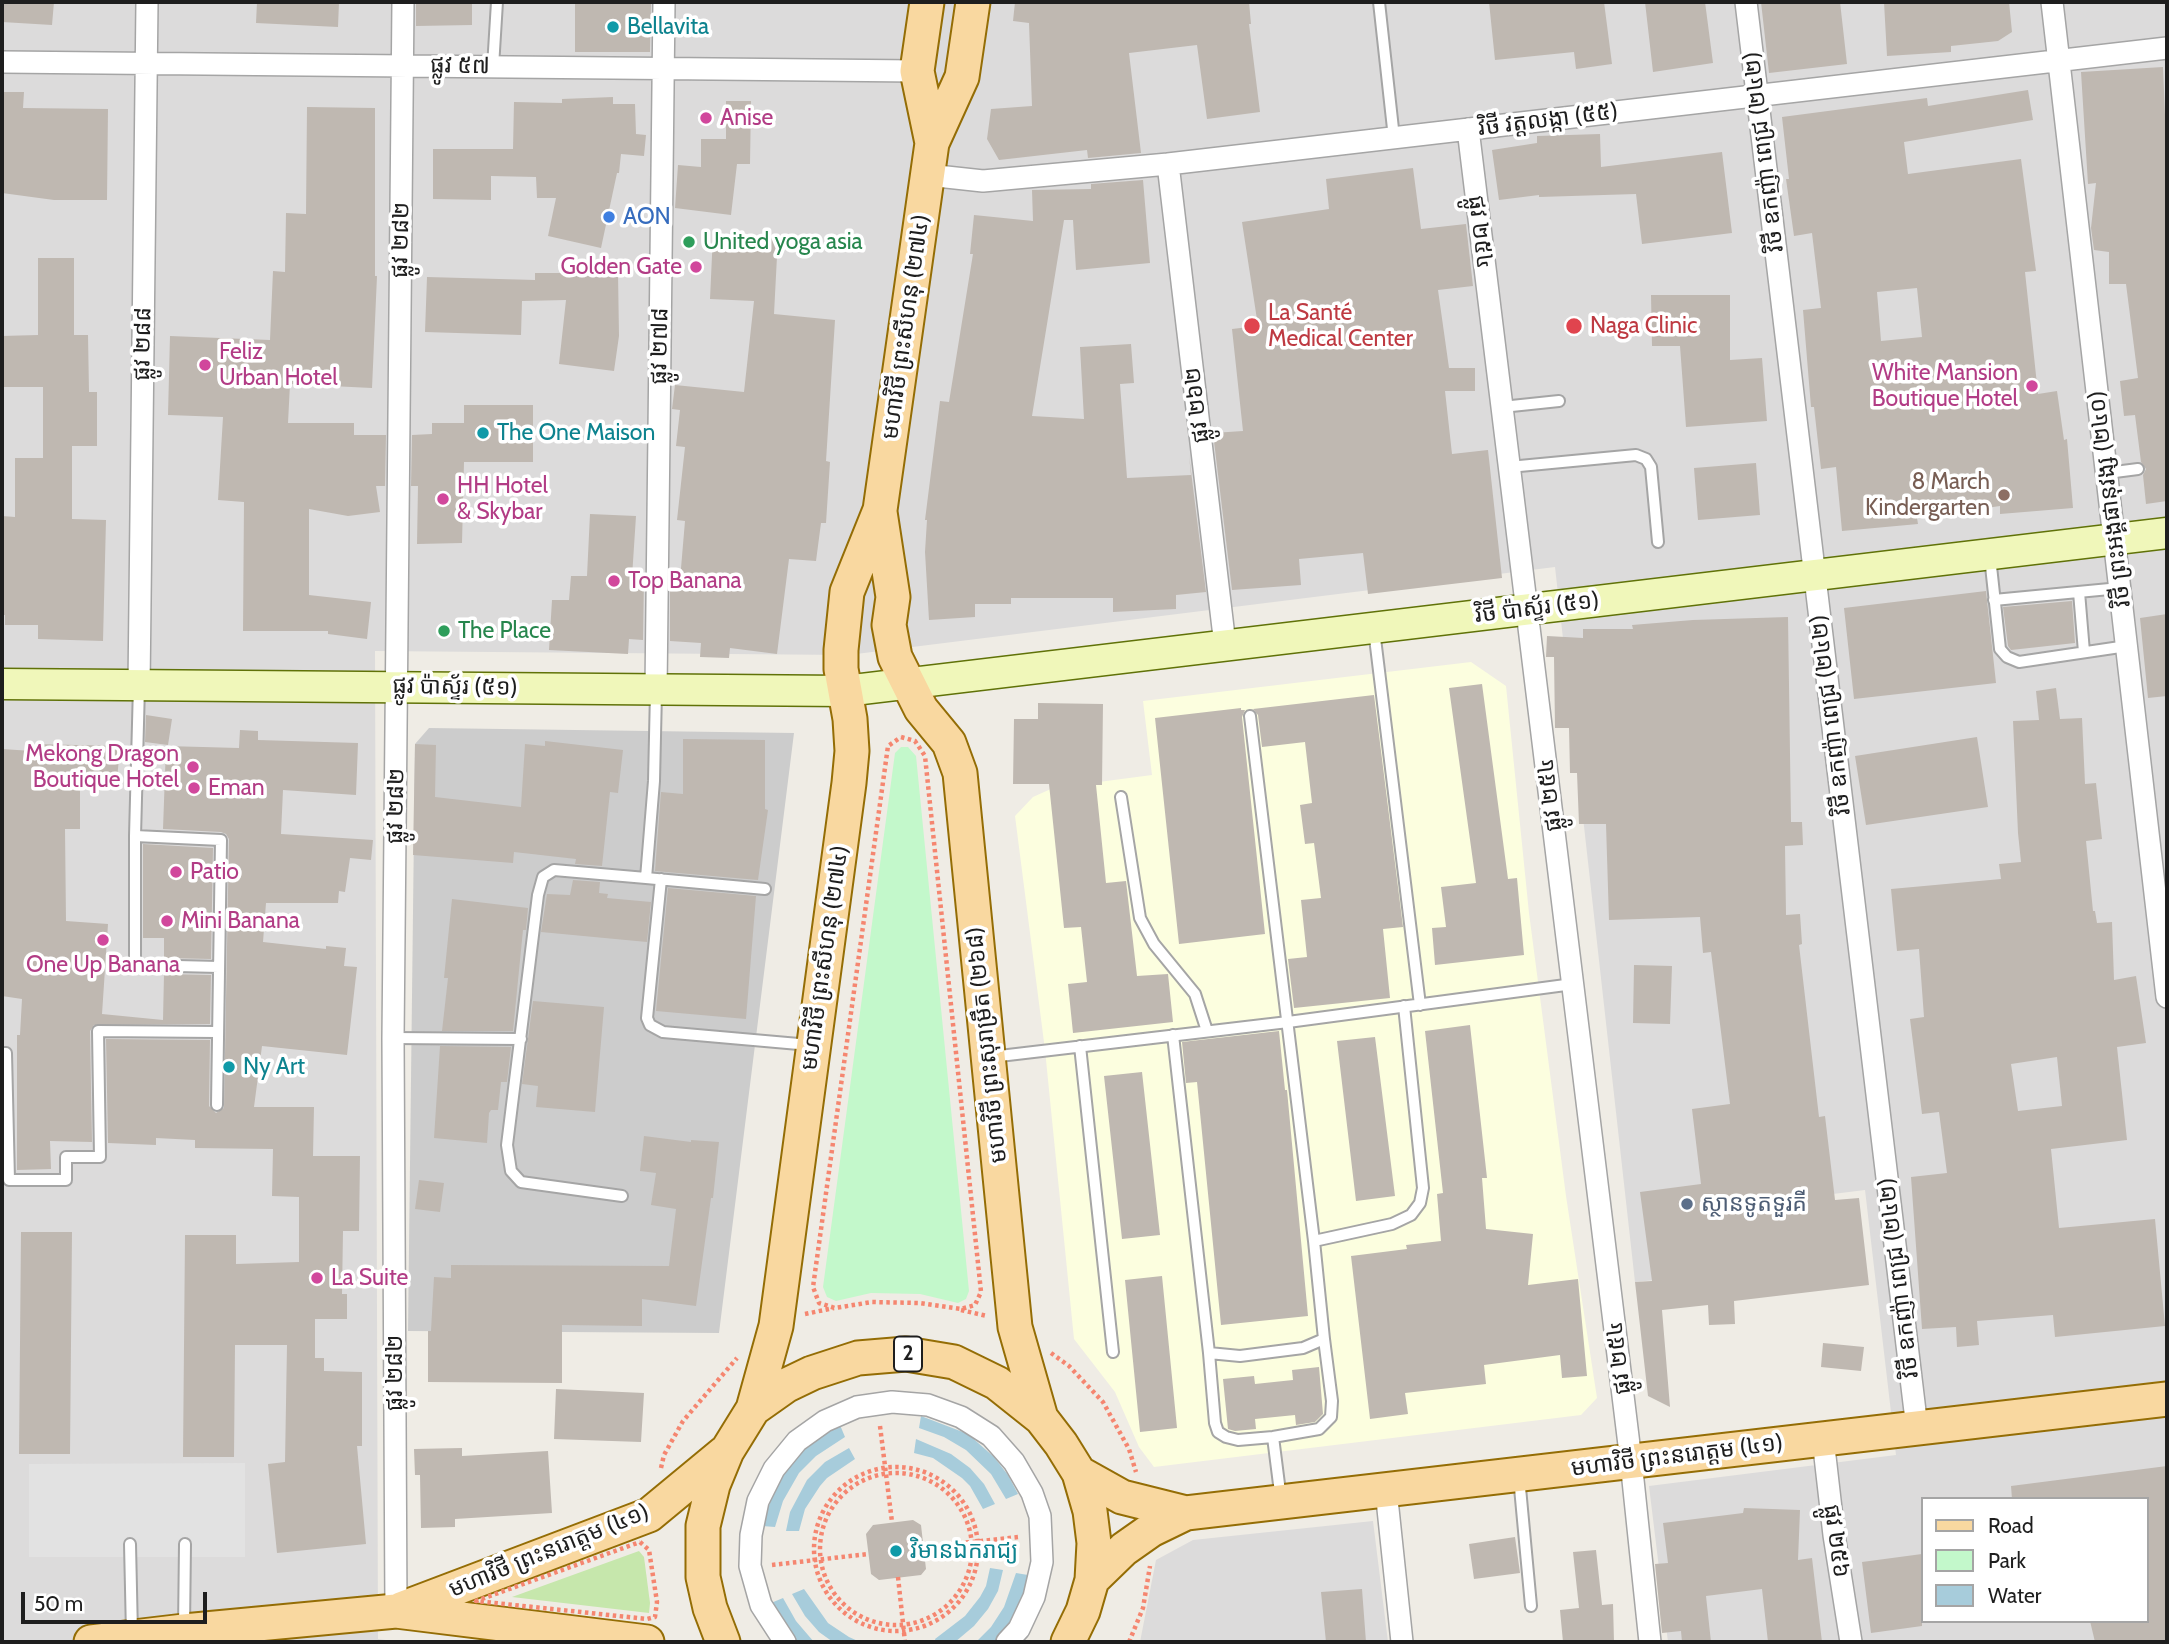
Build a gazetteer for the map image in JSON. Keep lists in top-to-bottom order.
{
  "streets": {
    "main road": [
      "មហាវិថី ព្រះសីហនុ (២៧៤)",
      "មហាវិថី ព្រះសុរាម្រឹត (២៦៨)",
      "2",
      "មហាវិថី ព្រះនរោត្តម (៤១)"
    ],
    "street": [
      "ផ្លូវ ៥៧",
      "វិថី វត្តលង្កា (៥៥)",
      "វិថី ឧកញ៉ា ពេជ្រ (២៤២)",
      "ផ្លូវ ២៥៤",
      "ផ្លូវ ២៨២",
      "ផ្លូវ ២៨៨",
      "ផ្លូវ ២៧៨",
      "ផ្លូវ ២៦២",
      "វិថី ព្រះអង្គផានុវង្ស (២៤០)",
      "វិថី ប៉ាស្ទ័រ (៥១)",
      "ផ្លូវ ប៉ាស្ទ័រ (៥១)",
      "ផ្លូវ ២៥៦"
    ]
  },
  "crossings": [
    ["ផ្លូវ ៥៧", "ផ្លូវ ២៨២"],
    ["ផ្លូវ ៥៧", "មហាវិថី ព្រះសីហនុ (២៧៤)"],
    ["ផ្លូវ ៥៧", "ផ្លូវ ២៨៨"],
    ["ផ្លូវ ៥៧", "ផ្លូវ ២៧៨"],
    ["វិថី វត្តលង្កា (៥៥)", "វិថី ឧកញ៉ា ពេជ្រ (២៤២)"],
    ["វិថី វត្តលង្កា (៥៥)", "ផ្លូវ ២៥៤"],
    ["វិថី វត្តលង្កា (៥៥)", "មហាវិថី ព្រះសីហនុ (២៧៤)"],
    ["វិថី វត្តលង្កា (៥៥)", "ផ្លូវ ២៦២"],
    ["វិថី វត្តលង្កា (៥៥)", "វិថី ព្រះអង្គផានុវង្ស (២៤០)"],
    ["វិថី ឧកញ៉ា ពេជ្រ (២៤២)", "វិថី ប៉ាស្ទ័រ (៥១)"],
    ["វិថី ឧកញ៉ា ពេជ្រ (២៤២)", "មហាវិថី ព្រះនរោត្តម (៤១)"],
    ["ផ្លូវ ២៥៤", "វិថី ប៉ាស្ទ័រ (៥១)"],
    ["ផ្លូវ ២៥៤", "មហាវិថី ព្រះនរោត្តម (៤១)"],
    ["ផ្លូវ ២៨២", "ផ្លូវ ប៉ាស្ទ័រ (៥១)"],
    ["ផ្លូវ ២៨២", "មហាវិថី ព្រះនរោត្តម (៤១)"],
    ["មហាវិថី ព្រះសីហនុ (២៧៤)", "វិថី ប៉ាស្ទ័រ (៥១)"],
    ["មហាវិថី ព្រះសីហនុ (២៧៤)", "ផ្លូវ ប៉ាស្ទ័រ (៥១)"],
    ["មហាវិថី ព្រះសីហនុ (២៧៤)", "មហាវិថី ព្រះសុរាម្រឹត (២៦៨)"],
    ["មហាវិថី ព្រះសីហនុ (២៧៤)", "2"],
    ["ផ្លូវ ២៨៨", "ផ្លូវ ប៉ាស្ទ័រ (៥១)"],
    ["ផ្លូវ ២៧៨", "ផ្លូវ ប៉ាស្ទ័រ (៥១)"],
    ["ផ្លូវ ២៦២", "វិថី ប៉ាស្ទ័រ (៥១)"],
    ["វិថី ព្រះអង្គផានុវង្ស (២៤០)", "វិថី ប៉ាស្ទ័រ (៥១)"],
    ["វិថី ប៉ាស្ទ័រ (៥១)", "ផ្លូវ ប៉ាស្ទ័រ (៥១)"],
    ["វិថី ប៉ាស្ទ័រ (៥១)", "មហាវិថី ព្រះសុរាម្រឹត (២៦៨)"],
    ["ផ្លូវ ប៉ាស្ទ័រ (៥១)", "មហាវិថី ព្រះសុរាម្រឹត (២៦៨)"],
    ["មហាវិថី ព្រះសុរាម្រឹត (២៦៨)", "2"],
    ["2", "មហាវិថី ព្រះនរោត្តម (៤១)"],
    ["មហាវិថី ព្រះនរោត្តម (៤១)", "ផ្លូវ ២៥៦"]
  ],
  "places": [
    "Bellavita",
    "Anise",
    "AON",
    "United yoga asia",
    "Golden Gate",
    "La Santé Medical Center",
    "Naga Clinic",
    "Feliz Urban Hotel",
    "White Mansion Boutique Hotel",
    "The One Maison",
    "8 March Kindergarten",
    "HH Hotel & Skybar",
    "Top Banana",
    "The Place",
    "Mekong Dragon Boutique Hotel",
    "Eman",
    "Patio",
    "Mini Banana",
    "One Up Banana",
    "Ny Art",
    "ស្ថានទូតទួរគី",
    "La Suite",
    "វិមានឯករាជ្យ"
  ],
  "legend": ["Road", "Park", "Water"],
  "scale_bar": "50 m"
}
